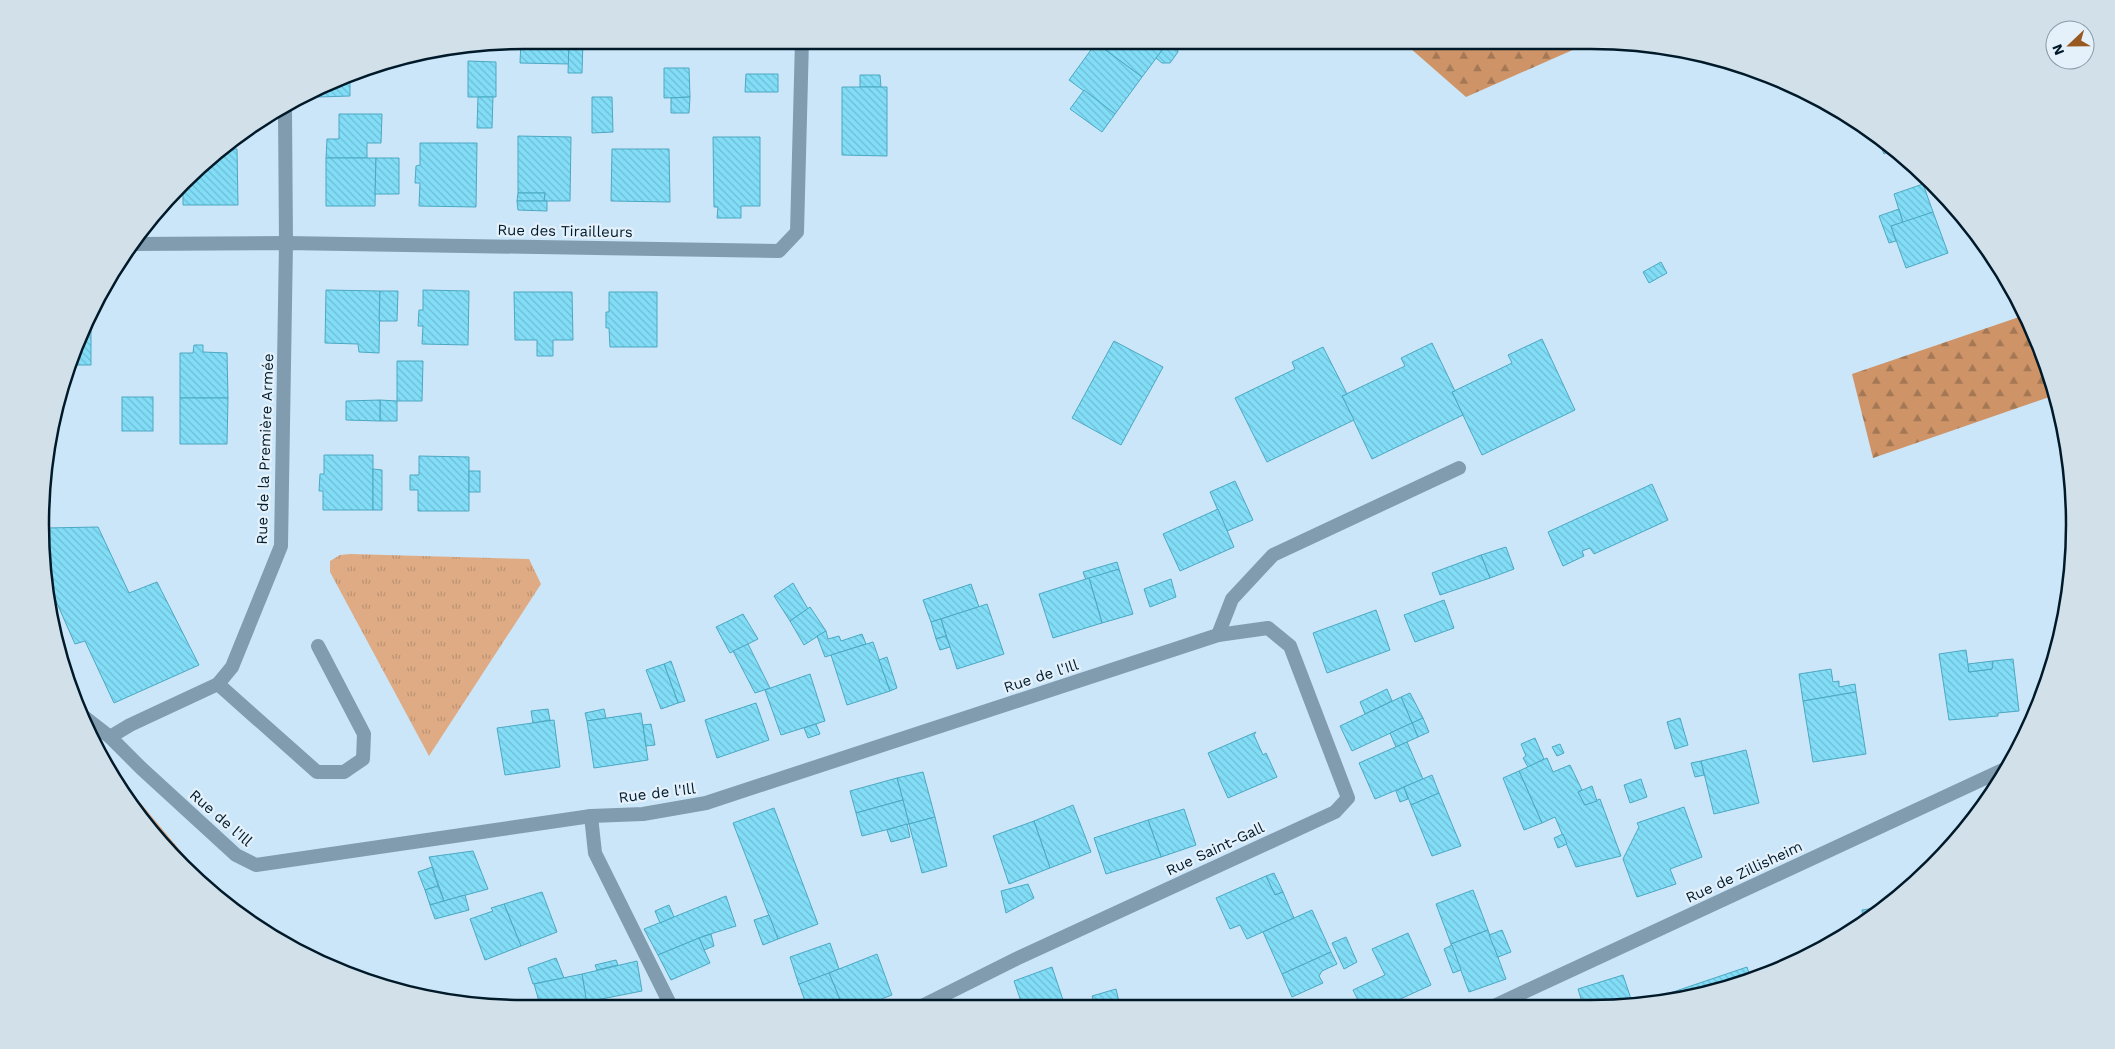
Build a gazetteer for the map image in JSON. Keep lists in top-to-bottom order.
{
  "streets": {
    "street": [
      "Rue des Tirailleurs",
      "Rue de la Première Armée",
      "Rue de l'Ill",
      "Rue Saint-Gall",
      "Rue de Zillisheim"
    ]
  },
  "crossings": [
    ["Rue des Tirailleurs", "Rue de la Première Armée"],
    ["Rue de la Première Armée", "Rue de l'Ill"],
    ["Rue de l'Ill", "Rue Saint-Gall"]
  ],
  "north": "left"
}
